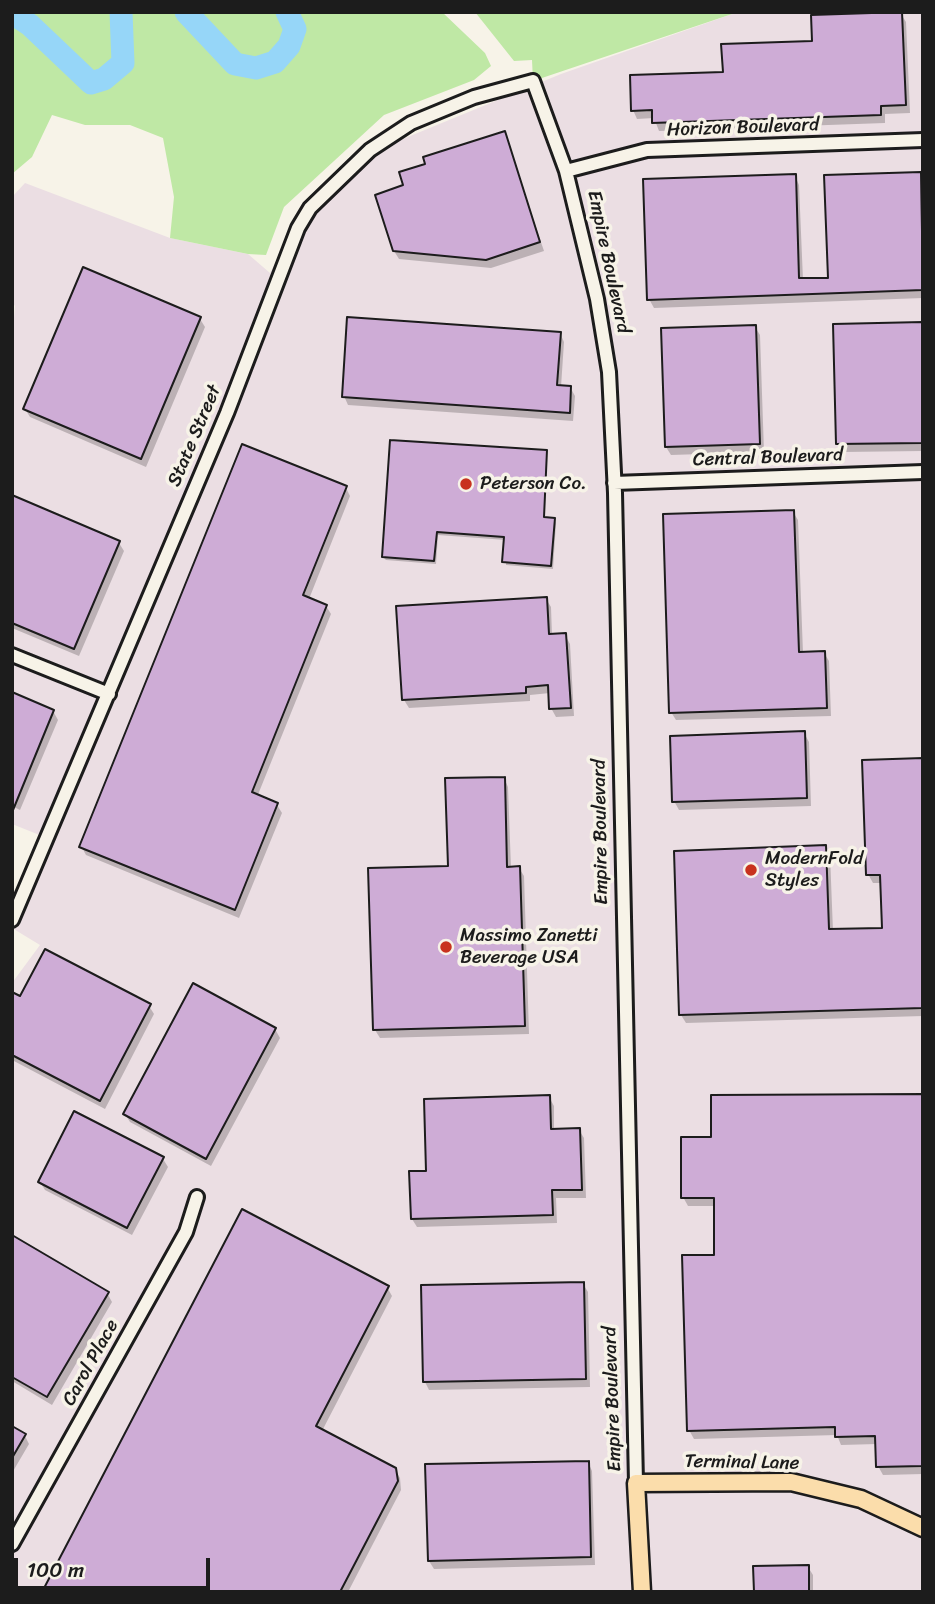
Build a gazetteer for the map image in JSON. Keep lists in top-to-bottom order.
{
  "streets": {
    "main road": ["Empire Boulevard", "Terminal Lane"],
    "street": [
      "Horizon Boulevard",
      "State Street",
      "Central Boulevard",
      "Carol Place"
    ]
  },
  "crossings": [
    ["Horizon Boulevard", "Empire Boulevard"],
    ["Empire Boulevard", "State Street"],
    ["Empire Boulevard", "Central Boulevard"],
    ["Empire Boulevard", "Terminal Lane"]
  ],
  "places": ["Peterson Co.", "ModernFold Styles", "Massimo Zanetti Beverage USA"],
  "scale_bar": "100 m"
}
